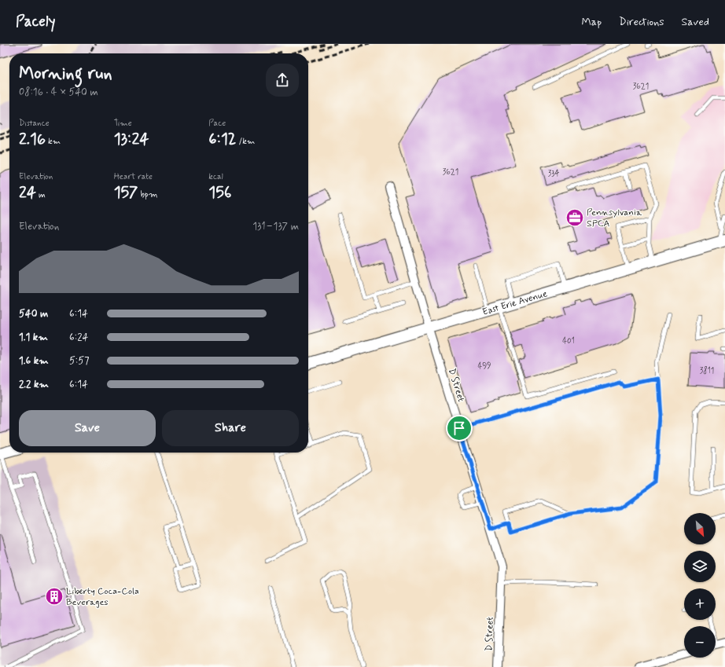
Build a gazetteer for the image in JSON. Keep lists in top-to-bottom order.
{
  "streets": {
    "main road": ["East Erie Avenue"],
    "street": ["D Street"]
  },
  "crossings": [
    ["East Erie Avenue", "D Street"]
  ],
  "places": {
    "office": ["Pennsylvania SPCA"],
    "building": ["Liberty Coca-Cola Beverages"]
  },
  "house_numbers": [
    "3621",
    "3621",
    "334",
    "401",
    "499",
    "3811"
  ],
  "north": "bottom right",
  "page": {
    "header": "Pacely",
    "nav": ["Map", "Directions", "Saved"],
    "heading": ["Morning run", "08:16 · 4 × 540 m"],
    "stats": [
      ["Distance", "2.16 km"],
      ["Time", "13:24"],
      ["Pace", "6:12 /km"],
      ["Elevation", "24 m"],
      ["Heart rate", "157 bpm"],
      ["kcal", "156"]
    ],
    "chart": ["Elevation", "131–137 m"],
    "list": [
      {
        "name": "540 m",
        "note": "6:14"
      },
      {
        "name": "1.1 km",
        "note": "6:24"
      },
      {
        "name": "1.6 km",
        "note": "5:57"
      },
      {
        "name": "2.2 km",
        "note": "6:14"
      }
    ],
    "buttons": ["Save", "Share"],
    "map_buttons": ["+", "−"]
  }
}
